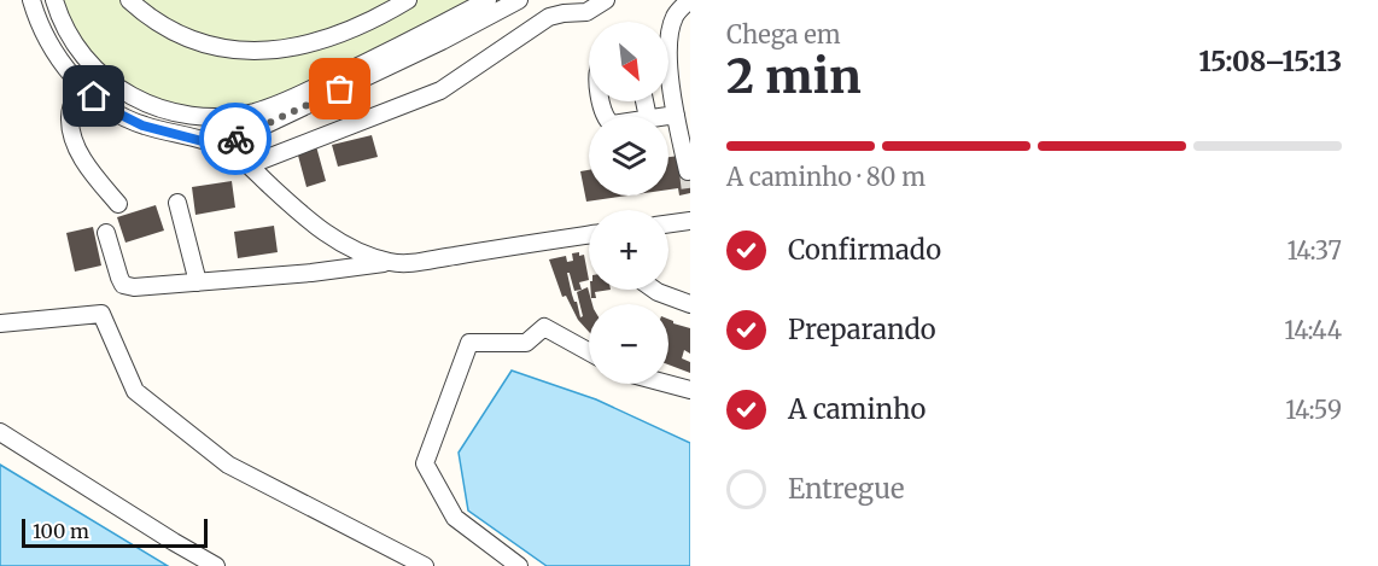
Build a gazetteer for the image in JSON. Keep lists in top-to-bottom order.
{
  "scale_bar": "100 m",
  "north": "bottom right",
  "page": {
    "heading": ["2 min", "Chega em", "15:08–15:13"],
    "map_buttons": ["+", "−"],
    "bar": "A caminho · 80 m",
    "list": [
      ["Confirmado", "14:37"],
      ["Preparando", "14:44"],
      ["A caminho", "14:59"],
      "Entregue"
    ],
    "scale": "100 m"
  }
}
